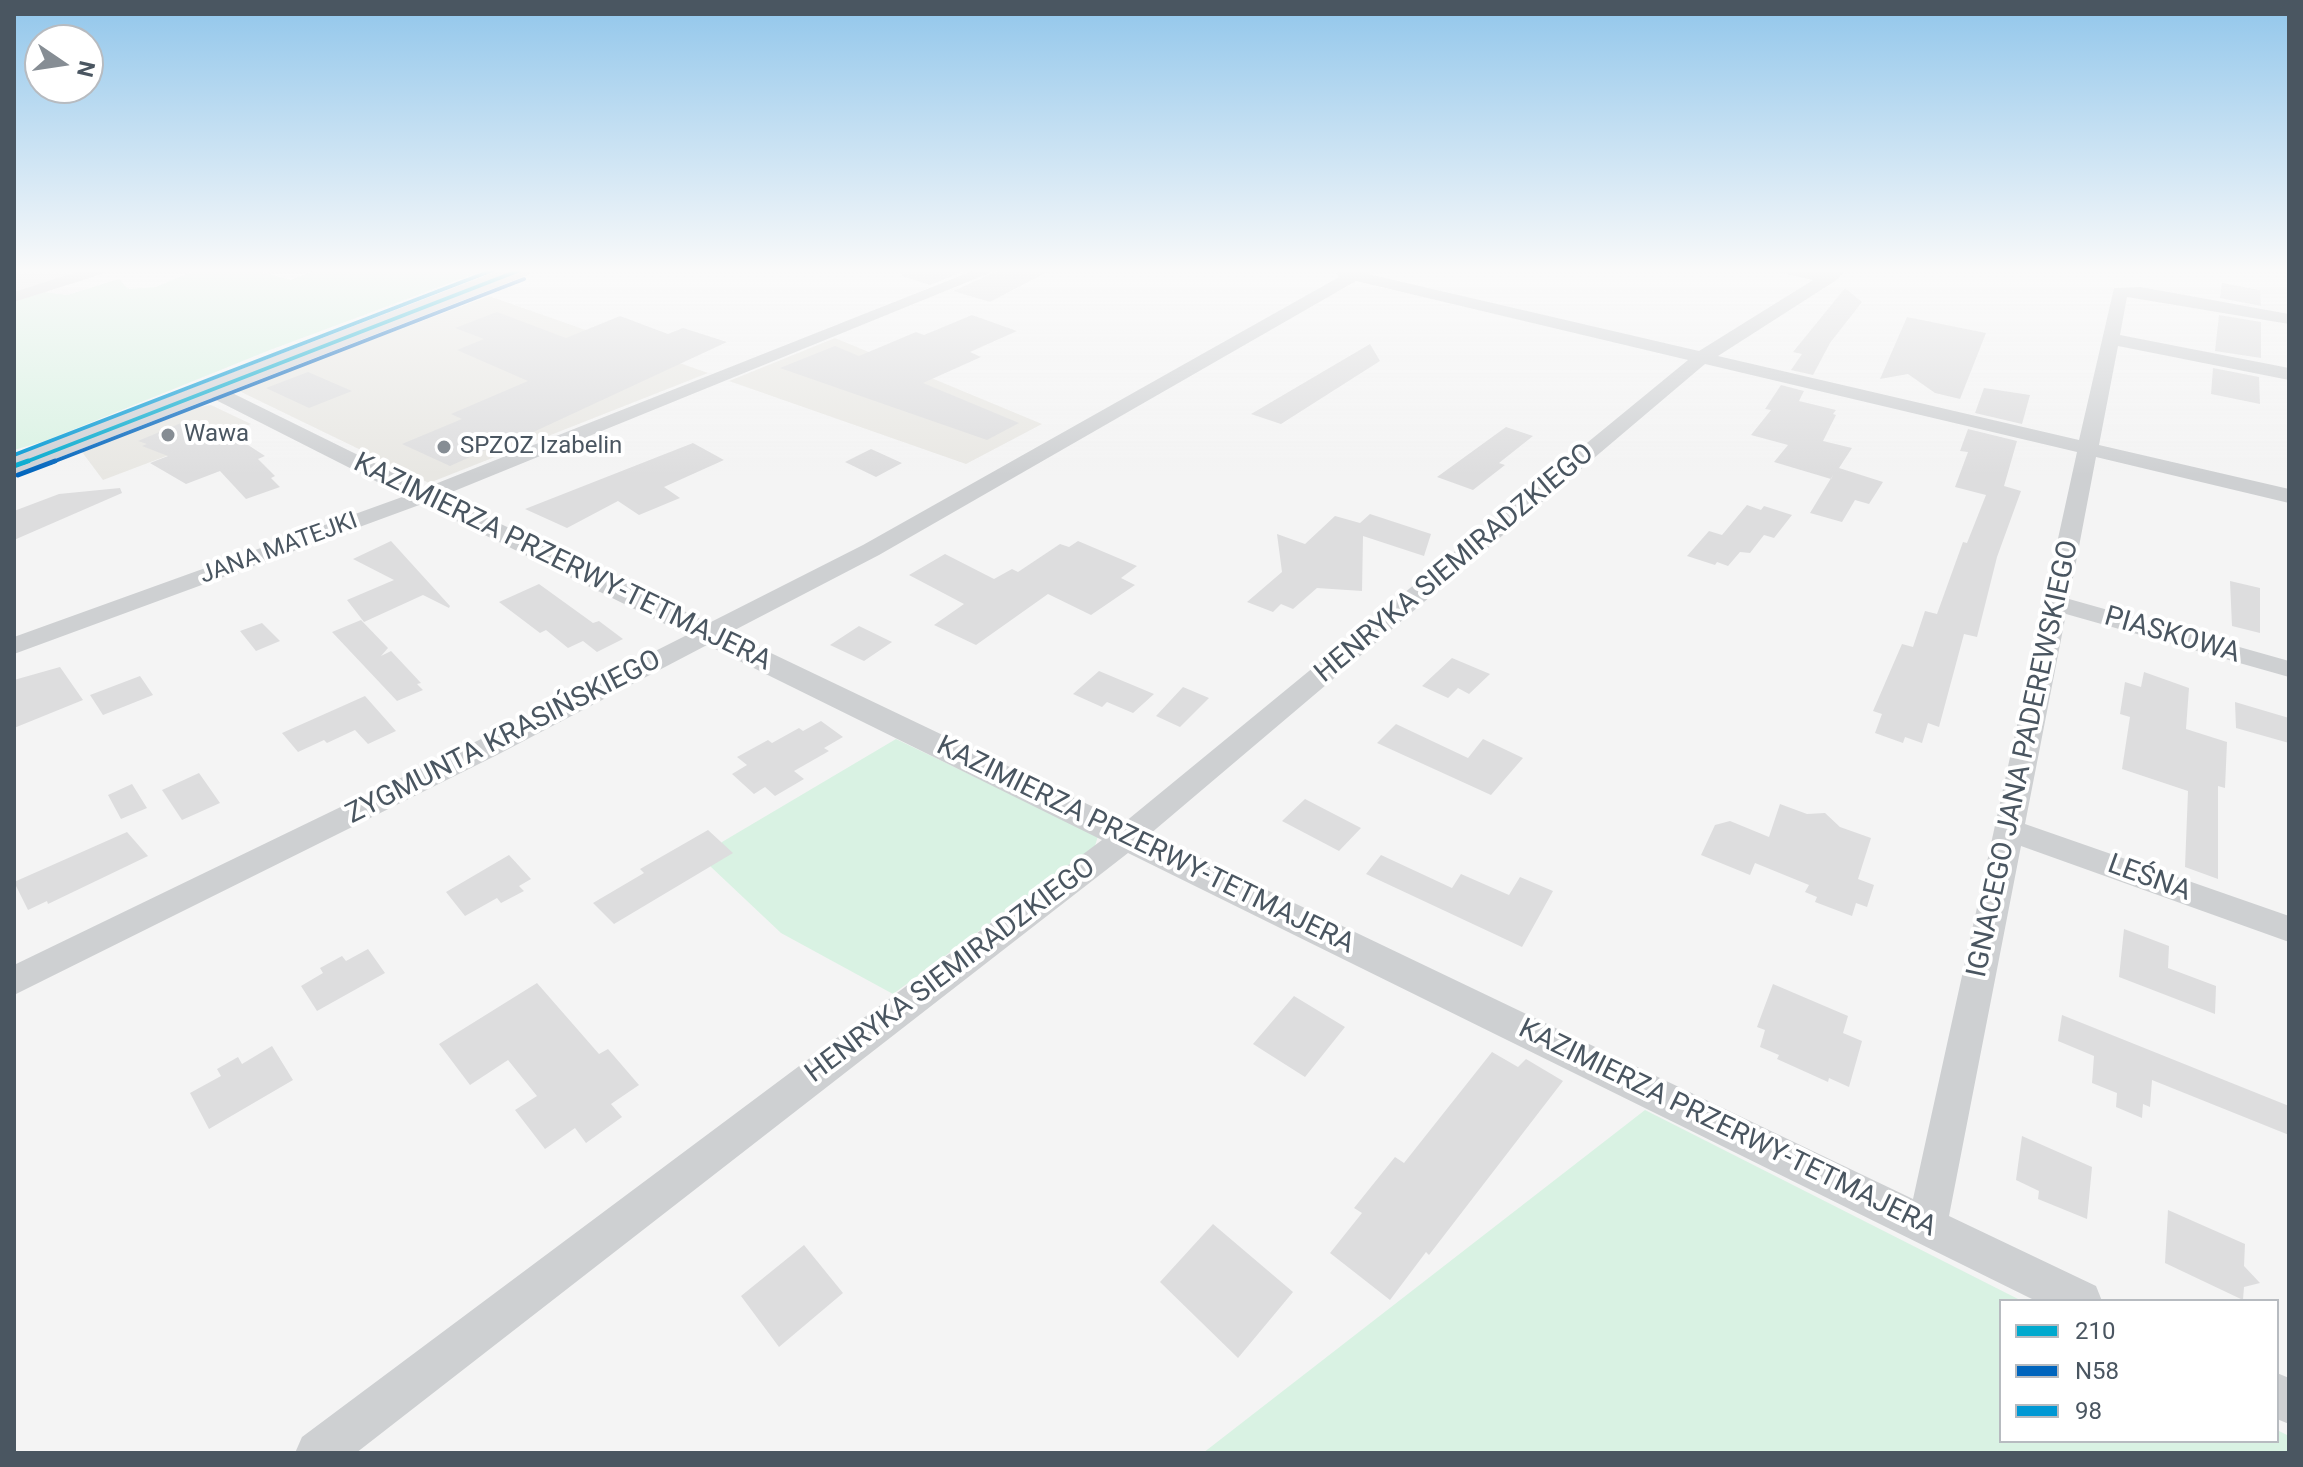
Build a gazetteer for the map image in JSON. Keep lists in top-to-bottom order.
{
  "streets": {
    "street": [
      "JANA MATEJKI",
      "KAZIMIERZA PRZERWY-TETMAJERA",
      "HENRYKA SIEMIRADZKIEGO",
      "PIASKOWA",
      "ZYGMUNTA KRASIŃSKIEGO",
      "IGNACEGO JANA PADEREWSKIEGO",
      "LEŚNA"
    ]
  },
  "crossings": [
    ["JANA MATEJKI", "KAZIMIERZA PRZERWY-TETMAJERA"],
    ["KAZIMIERZA PRZERWY-TETMAJERA", "HENRYKA SIEMIRADZKIEGO"],
    ["KAZIMIERZA PRZERWY-TETMAJERA", "ZYGMUNTA KRASIŃSKIEGO"],
    ["KAZIMIERZA PRZERWY-TETMAJERA", "IGNACEGO JANA PADEREWSKIEGO"],
    ["PIASKOWA", "IGNACEGO JANA PADEREWSKIEGO"],
    ["IGNACEGO JANA PADEREWSKIEGO", "LEŚNA"]
  ],
  "places": ["Wawa", "SPZOZ Izabelin"],
  "lines": ["transit line 210", "transit line N58", "transit line 98"],
  "legend": ["210", "N58", "98"],
  "north": "right"
}
